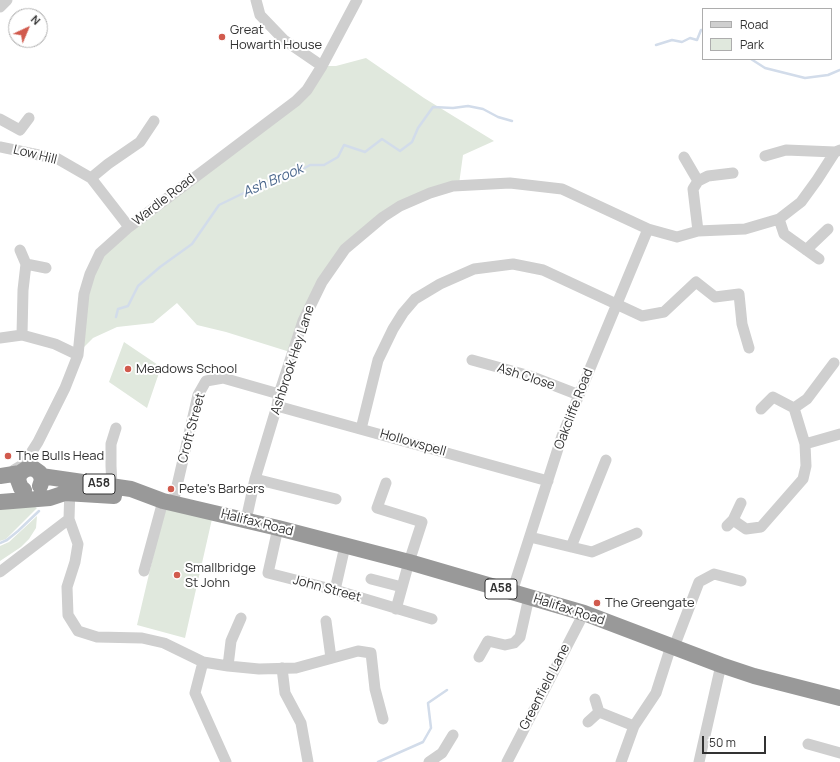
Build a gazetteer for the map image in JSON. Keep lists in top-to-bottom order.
{
  "streets": {
    "highway": ["A58", "Halifax Road"],
    "street": [
      "Low Hill",
      "Wardle Road",
      "Ashbrook Hey Lane",
      "Ash Close",
      "Oakcliffe Road",
      "Croft Street",
      "Hollowspell",
      "John Street",
      "Greenfield Lane"
    ]
  },
  "crossings": [
    ["Low Hill", "Wardle Road"],
    ["Wardle Road", "A58"],
    ["Wardle Road", "Halifax Road"],
    ["Ashbrook Hey Lane", "Oakcliffe Road"],
    ["Ashbrook Hey Lane", "Croft Street"],
    ["Ashbrook Hey Lane", "Hollowspell"],
    ["Ashbrook Hey Lane", "Halifax Road"],
    ["Ash Close", "Oakcliffe Road"],
    ["Oakcliffe Road", "Hollowspell"],
    ["Oakcliffe Road", "Halifax Road"],
    ["Croft Street", "Halifax Road"],
    ["A58", "Halifax Road"],
    ["Halifax Road", "John Street"],
    ["Halifax Road", "Greenfield Lane"]
  ],
  "water": ["Ash Brook"],
  "places": [
    "Great Howarth House",
    "Meadows School",
    "The Bulls Head",
    "Pete's Barbers",
    "Smallbridge St John",
    "The Greengate"
  ],
  "legend": ["Road", "Park"],
  "scale_bar": "50 m",
  "north": "top right"
}
